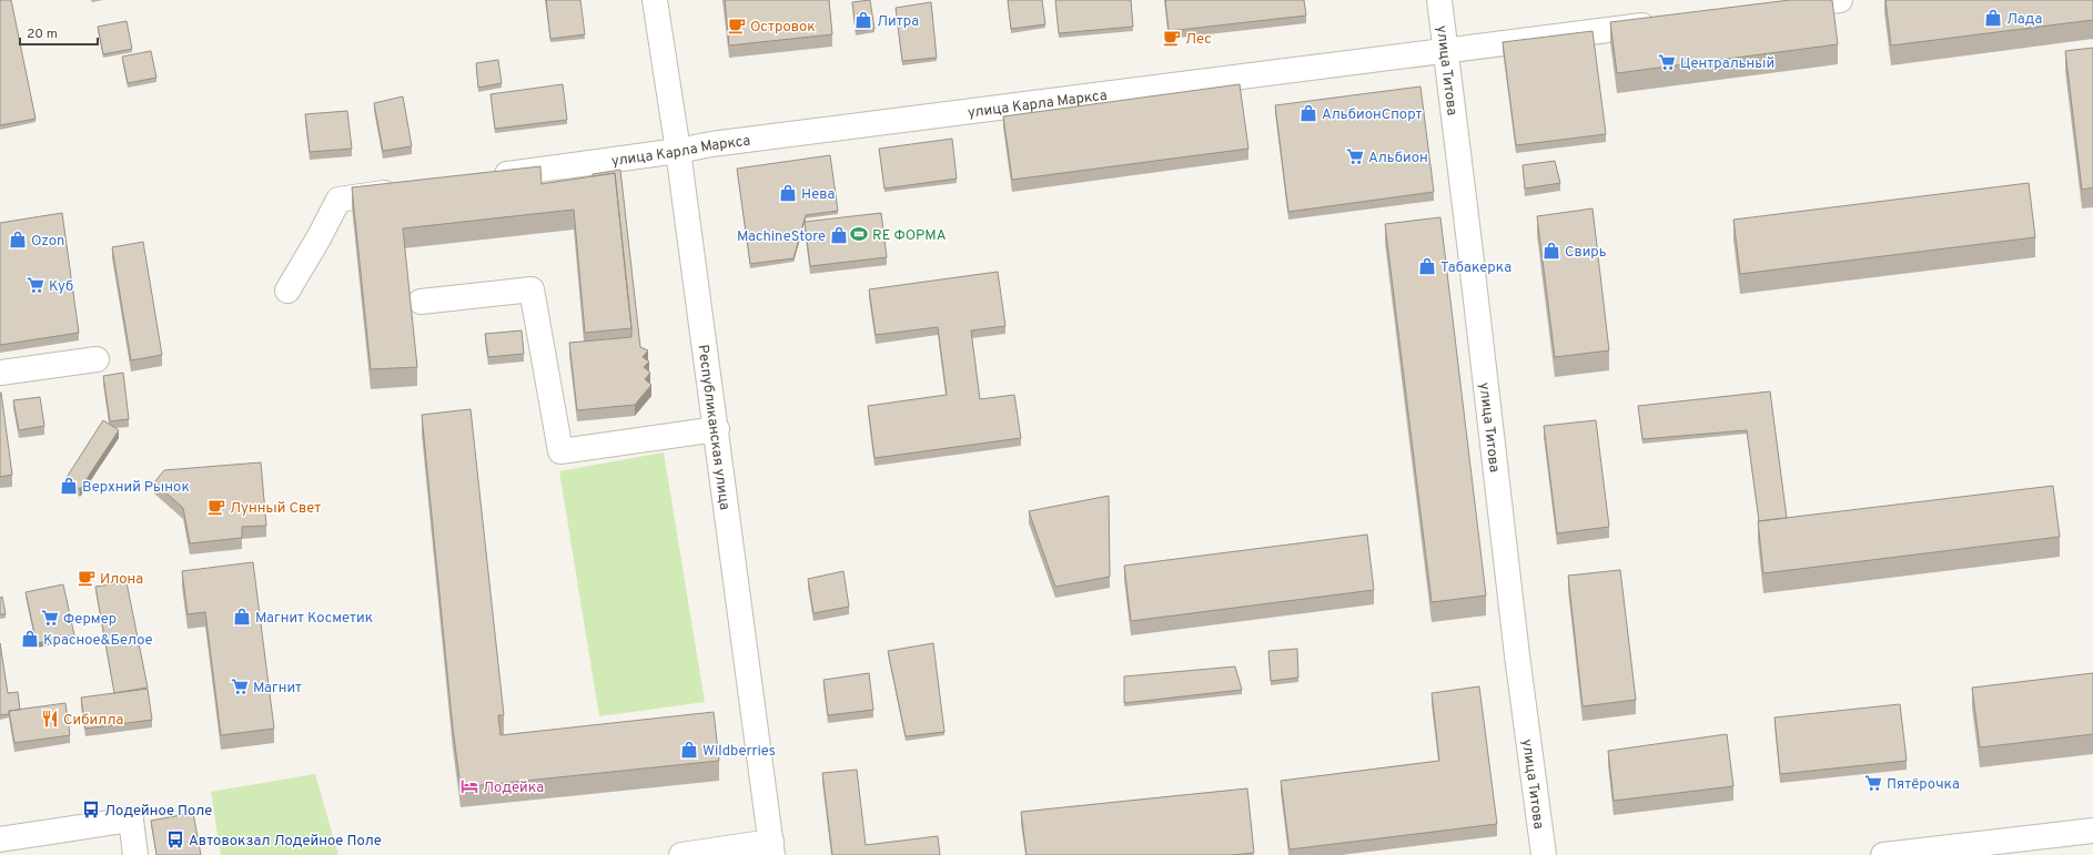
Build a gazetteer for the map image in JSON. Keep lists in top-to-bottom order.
{
  "streets": {
    "street": ["улица Титова", "улица Карла Маркса", "Республиканская улица"]
  },
  "crossings": [
    ["улица Титова", "улица Карла Маркса"],
    ["улица Карла Маркса", "Республиканская улица"]
  ],
  "places": {
    "shop": [
      "Лада",
      "Литра",
      "АльбионСпорт",
      "Нева",
      "MachineStore",
      "Ozon",
      "Свирь",
      "Табакерка",
      "Верхний Рынок",
      "Магнит Косметик",
      "Красное&Белое",
      "Wildberries"
    ],
    "cafe": [
      "Островок",
      "Лес",
      "Лунный Свет",
      "Илона"
    ],
    "supermarket": [
      "Центральный",
      "Альбион",
      "Куб",
      "Фермер",
      "Магнит",
      "Пятёрочка"
    ],
    "sports": ["RE ФОРМА"],
    "restaurant": ["Сибилла"],
    "hotel": ["Лодейка"],
    "bus stop": ["Лодейное Поле", "Автовокзал Лодейное Поле"]
  },
  "scale_bar": "20 m"
}
